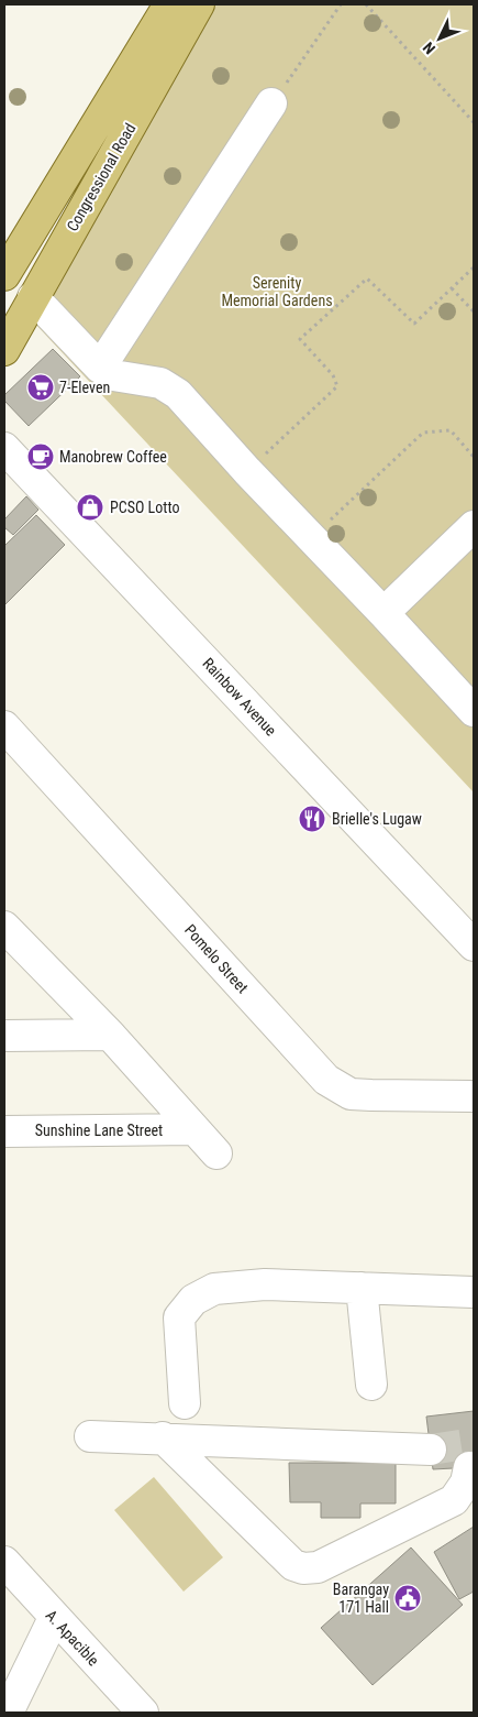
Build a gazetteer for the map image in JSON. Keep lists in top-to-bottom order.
{
  "streets": {
    "main road": ["Congressional Road"],
    "street": [
      "Rainbow Avenue",
      "Pomelo Street",
      "Sunshine Lane Street",
      "A. Apacible"
    ]
  },
  "parks": ["Serenity Memorial Gardens"],
  "places": {
    "supermarket": ["7-Eleven"],
    "cafe": ["Manobrew Coffee"],
    "shop": ["PCSO Lotto"],
    "restaurant": ["Brielle's Lugaw"],
    "public building": ["Barangay 171 Hall"]
  },
  "north": "bottom left"
}
